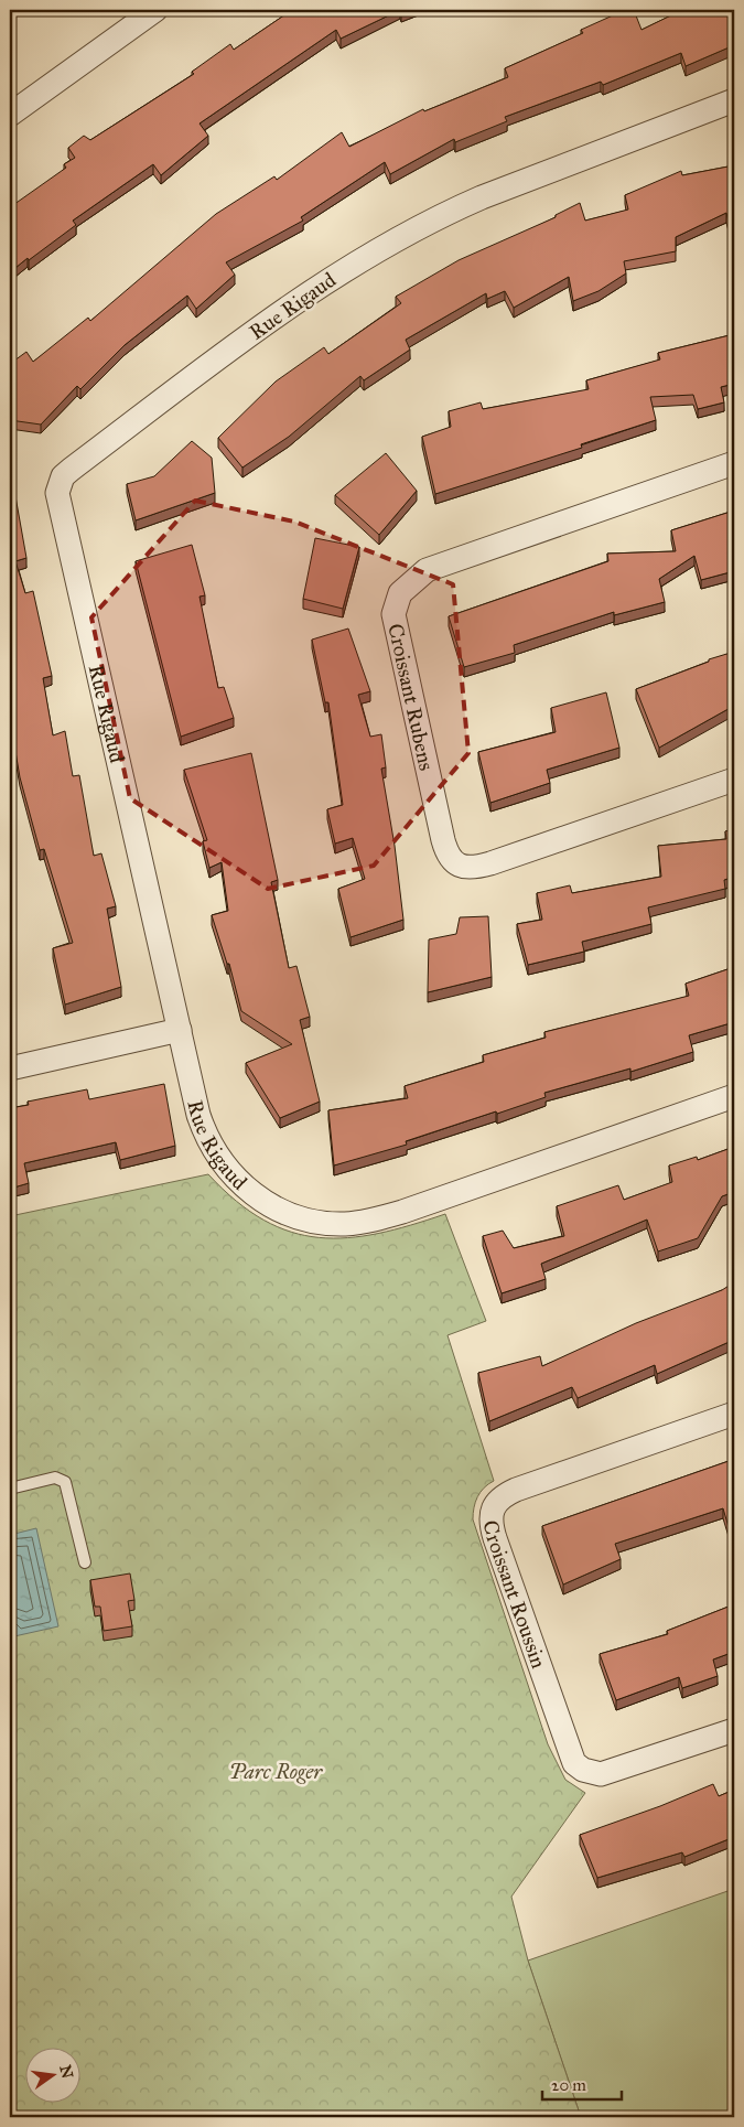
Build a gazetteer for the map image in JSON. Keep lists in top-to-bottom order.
{
  "streets": {
    "street": ["Rue Rigaud", "Croissant Rubens", "Croissant Roussin"]
  },
  "parks": ["Parc Roger"],
  "scale_bar": "20 m",
  "north": "right"
}
